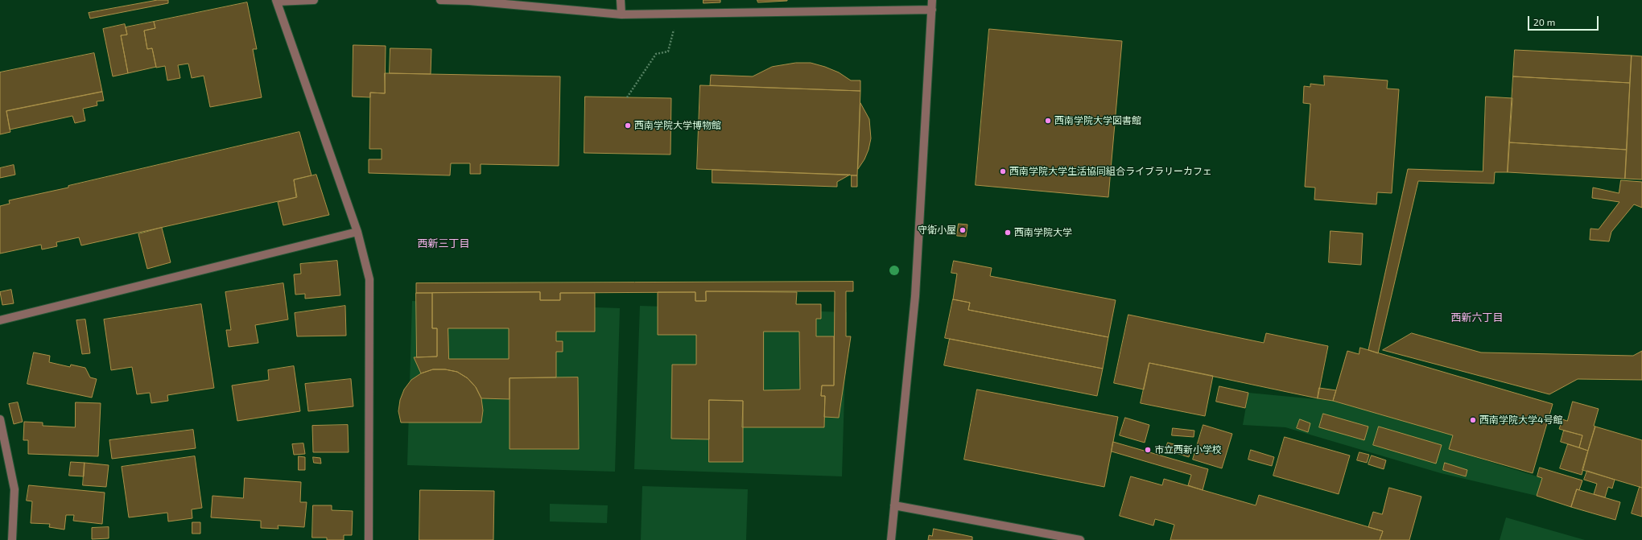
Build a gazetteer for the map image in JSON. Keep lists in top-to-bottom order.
{
  "districts": ["西新三丁目", "西新六丁目"],
  "places": [
    "西南学院大学図書館",
    "西南学院大学博物館",
    "西南学院大学生活協同組合ライブラリーカフェ",
    "守衛小屋",
    "西南学院大学",
    "西南学院大学4号館",
    "市立西新小学校"
  ],
  "scale_bar": "20 m"
}
